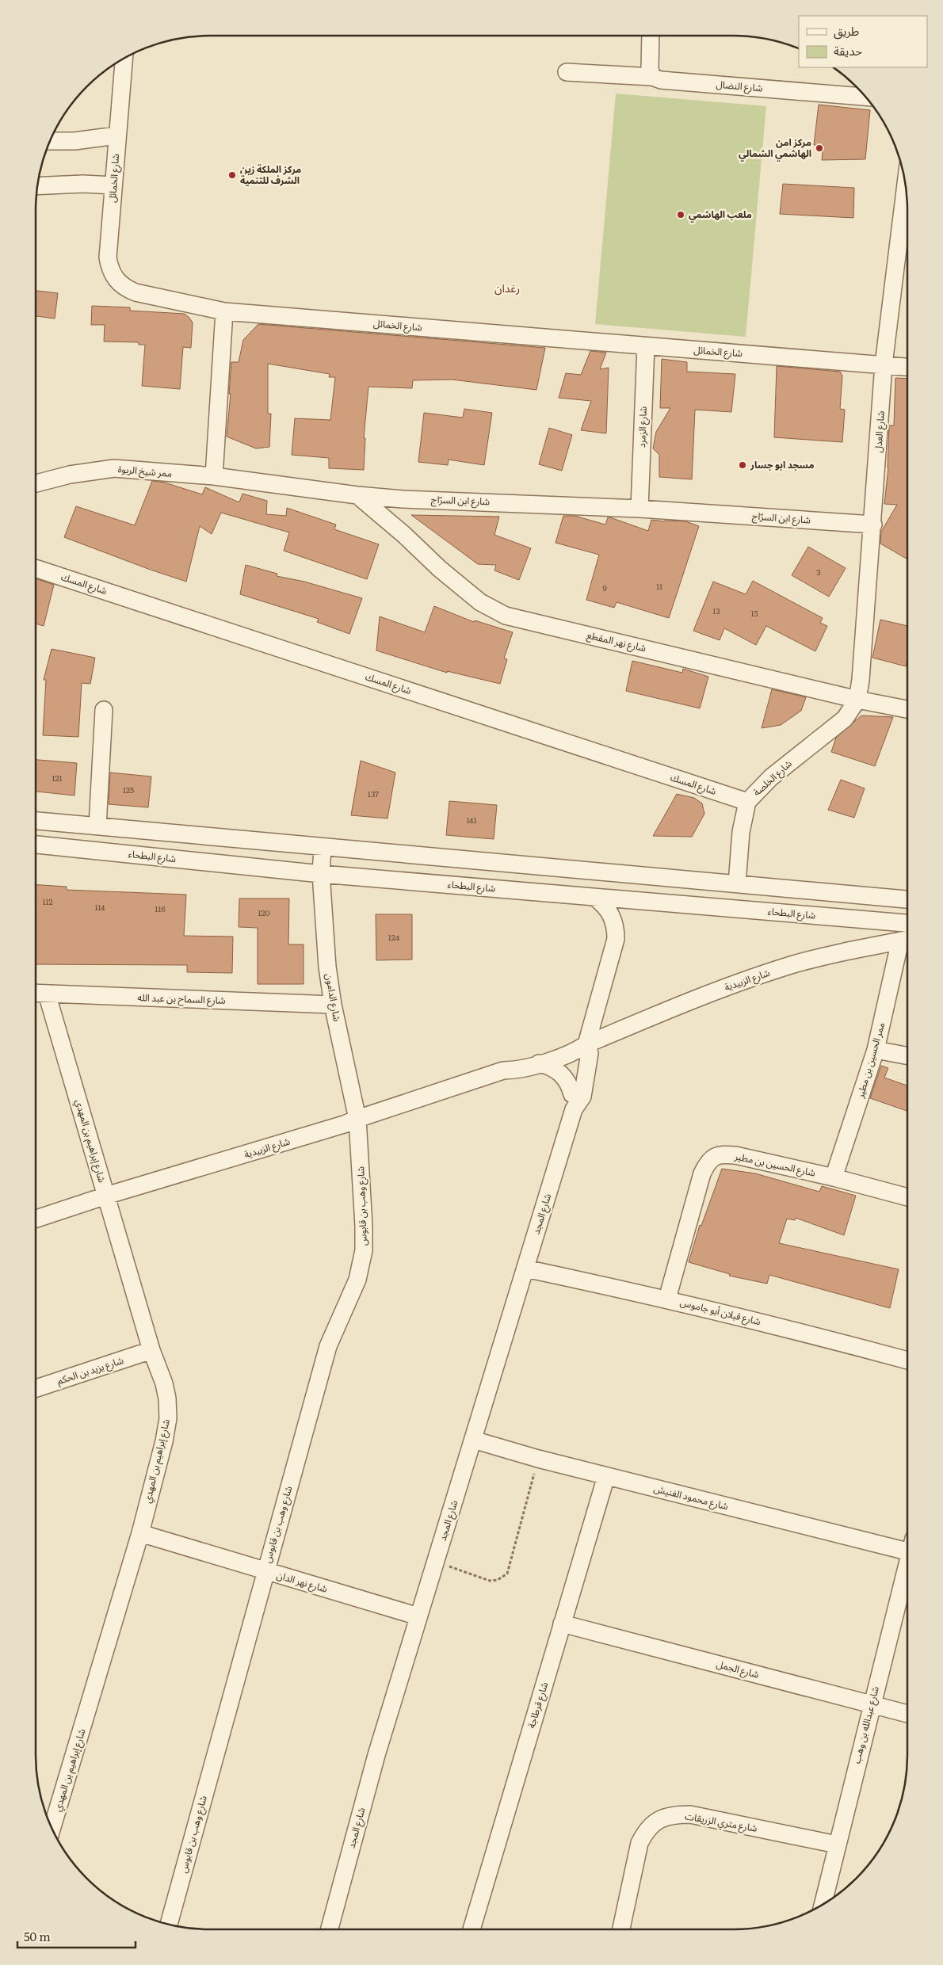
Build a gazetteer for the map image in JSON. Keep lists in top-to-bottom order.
{
  "streets": {
    "street": [
      "شارع النضال",
      "شارع الخمائل",
      "شارع الزمرد",
      "شارع العدل",
      "ممر شيخ الربوة",
      "شارع ابن السرّاج",
      "شارع المسك",
      "شارع نهر المقطع",
      "شارع الخلصة",
      "شارع البطحاء",
      "شارع الزبيدية",
      "شارع الدامون",
      "شارع السماح بن عبد الله",
      "ممر الحسين بن مطير",
      "شارع إبراهيم بن المهدي",
      "شارع الحسين بن مطير",
      "شارع وهب بن قابوس",
      "شارع المجد",
      "شارع قبلان أبو جاموس",
      "شارع يزيد بن الحكم",
      "شارع محمود الفنيش",
      "شارع نهر الدان",
      "شارع الجمل",
      "شارع قرطاجة",
      "شارع عبدالله بن وهب",
      "شارع متري الزريقات"
    ]
  },
  "crossings": [
    ["شارع الخمائل", "شارع الزمرد"],
    ["شارع الخمائل", "شارع العدل"],
    ["شارع الزمرد", "شارع ابن السرّاج"],
    ["شارع العدل", "شارع ابن السرّاج"],
    ["شارع العدل", "شارع نهر المقطع"],
    ["شارع العدل", "شارع الخلصة"],
    ["ممر شيخ الربوة", "شارع ابن السرّاج"],
    ["شارع ابن السرّاج", "شارع نهر المقطع"],
    ["شارع المسك", "شارع الخلصة"],
    ["شارع نهر المقطع", "شارع الخلصة"],
    ["شارع البطحاء", "شارع الدامون"],
    ["شارع البطحاء", "شارع المجد"],
    ["شارع الزبيدية", "شارع الدامون"],
    ["شارع الزبيدية", "ممر الحسين بن مطير"],
    ["شارع الزبيدية", "شارع إبراهيم بن المهدي"],
    ["شارع الزبيدية", "شارع وهب بن قابوس"],
    ["شارع الزبيدية", "شارع المجد"],
    ["شارع الدامون", "شارع السماح بن عبد الله"],
    ["شارع الدامون", "شارع وهب بن قابوس"],
    ["شارع السماح بن عبد الله", "شارع إبراهيم بن المهدي"],
    ["ممر الحسين بن مطير", "شارع الحسين بن مطير"],
    ["شارع إبراهيم بن المهدي", "شارع يزيد بن الحكم"],
    ["شارع إبراهيم بن المهدي", "شارع نهر الدان"],
    ["شارع الحسين بن مطير", "شارع قبلان أبو جاموس"],
    ["شارع وهب بن قابوس", "شارع نهر الدان"],
    ["شارع المجد", "شارع قبلان أبو جاموس"],
    ["شارع المجد", "شارع محمود الفنيش"],
    ["شارع المجد", "شارع نهر الدان"],
    ["شارع محمود الفنيش", "شارع قرطاجة"],
    ["شارع الجمل", "شارع قرطاجة"],
    ["شارع الجمل", "شارع عبدالله بن وهب"],
    ["شارع عبدالله بن وهب", "شارع متري الزريقات"]
  ],
  "districts": ["رغدان"],
  "places": [
    "مركز امن الهاشمي الشمالي",
    "مركز الملكة زين الشرف للتنمية",
    "ملعب الهاشمي",
    "مسجد ابو جسار"
  ],
  "house_numbers": [
    "3",
    "11",
    "9",
    "13",
    "15",
    "121",
    "125",
    "137",
    "141",
    "112",
    "114",
    "116",
    "120",
    "124"
  ],
  "legend": ["طريق", "حديقة"],
  "scale_bar": "50 m"
}
